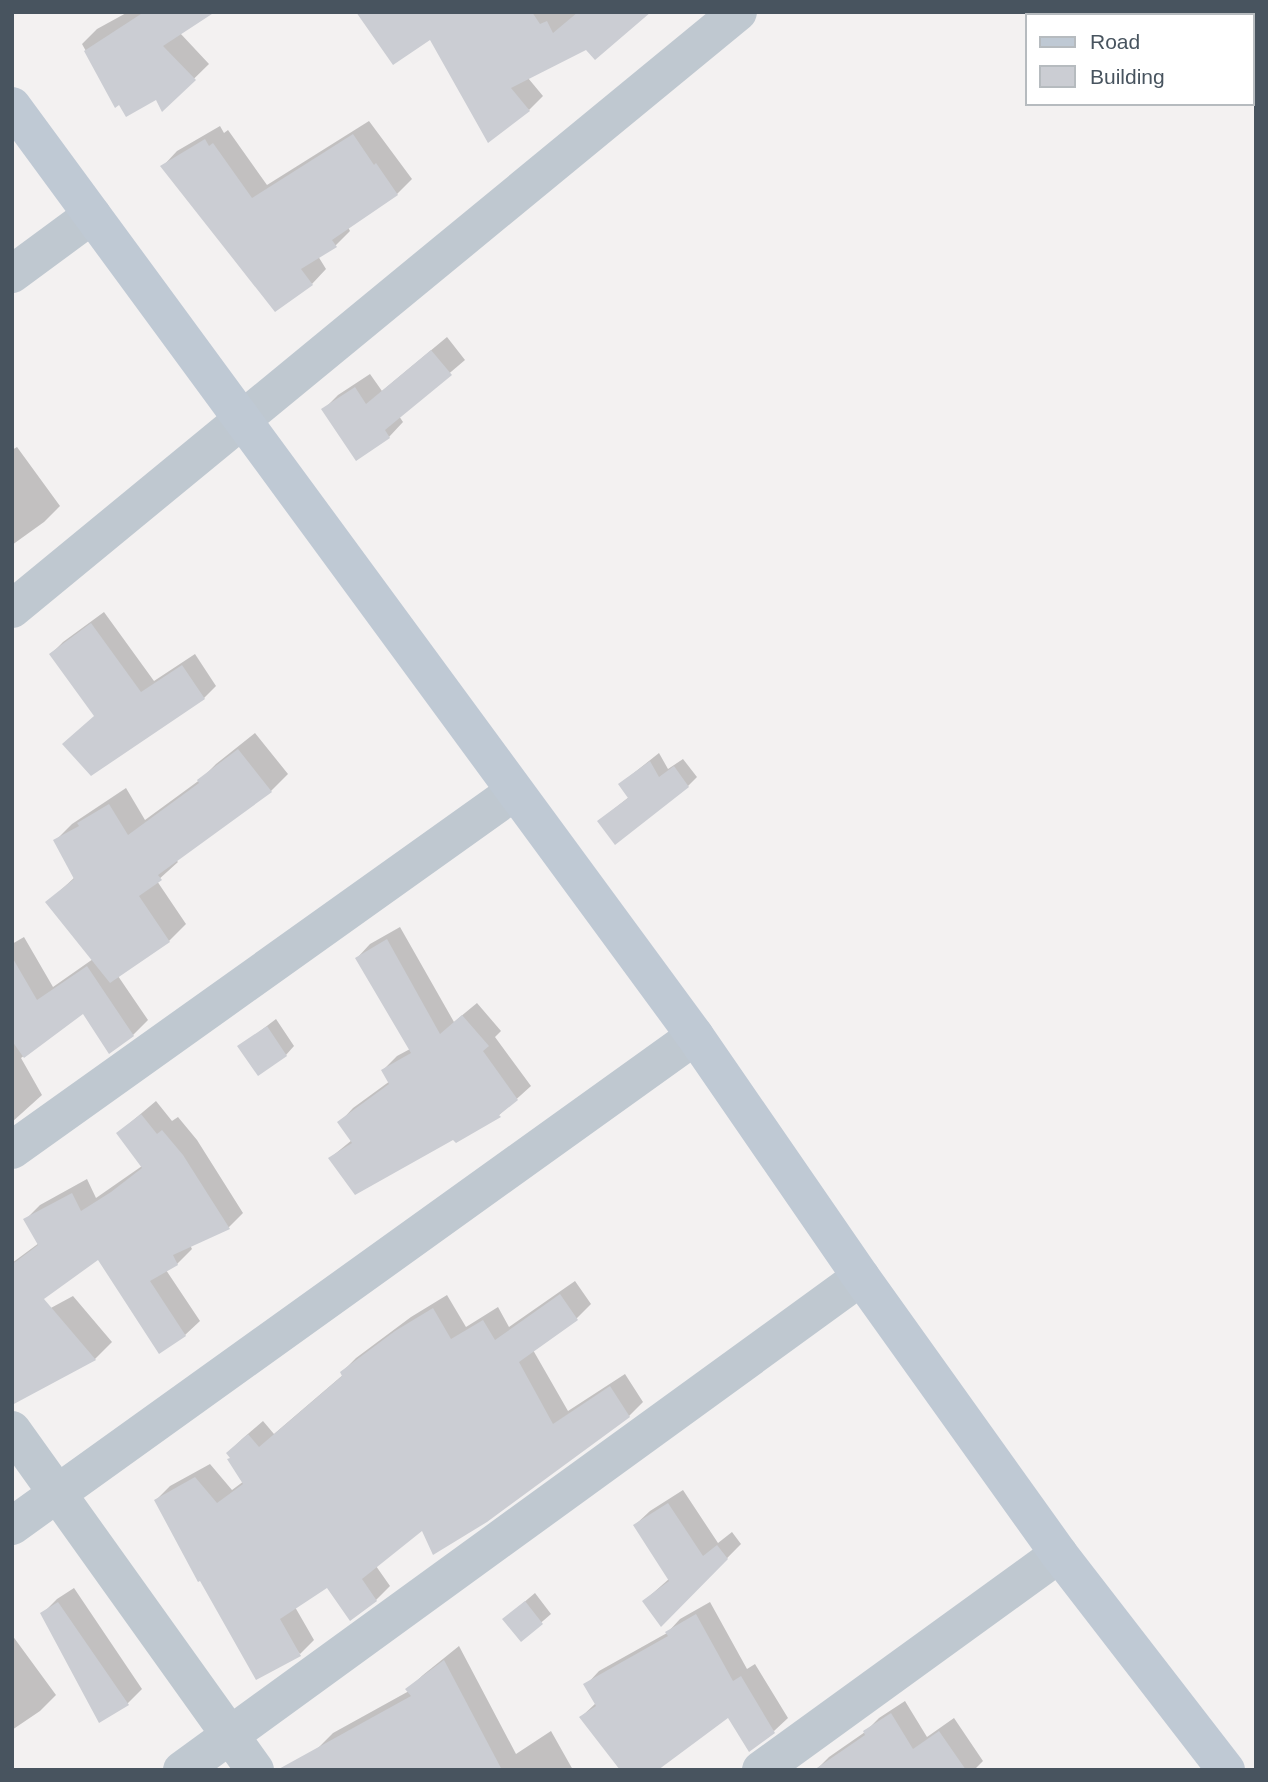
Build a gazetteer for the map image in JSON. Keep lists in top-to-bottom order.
{
  "legend": ["Road", "Building"]
}
